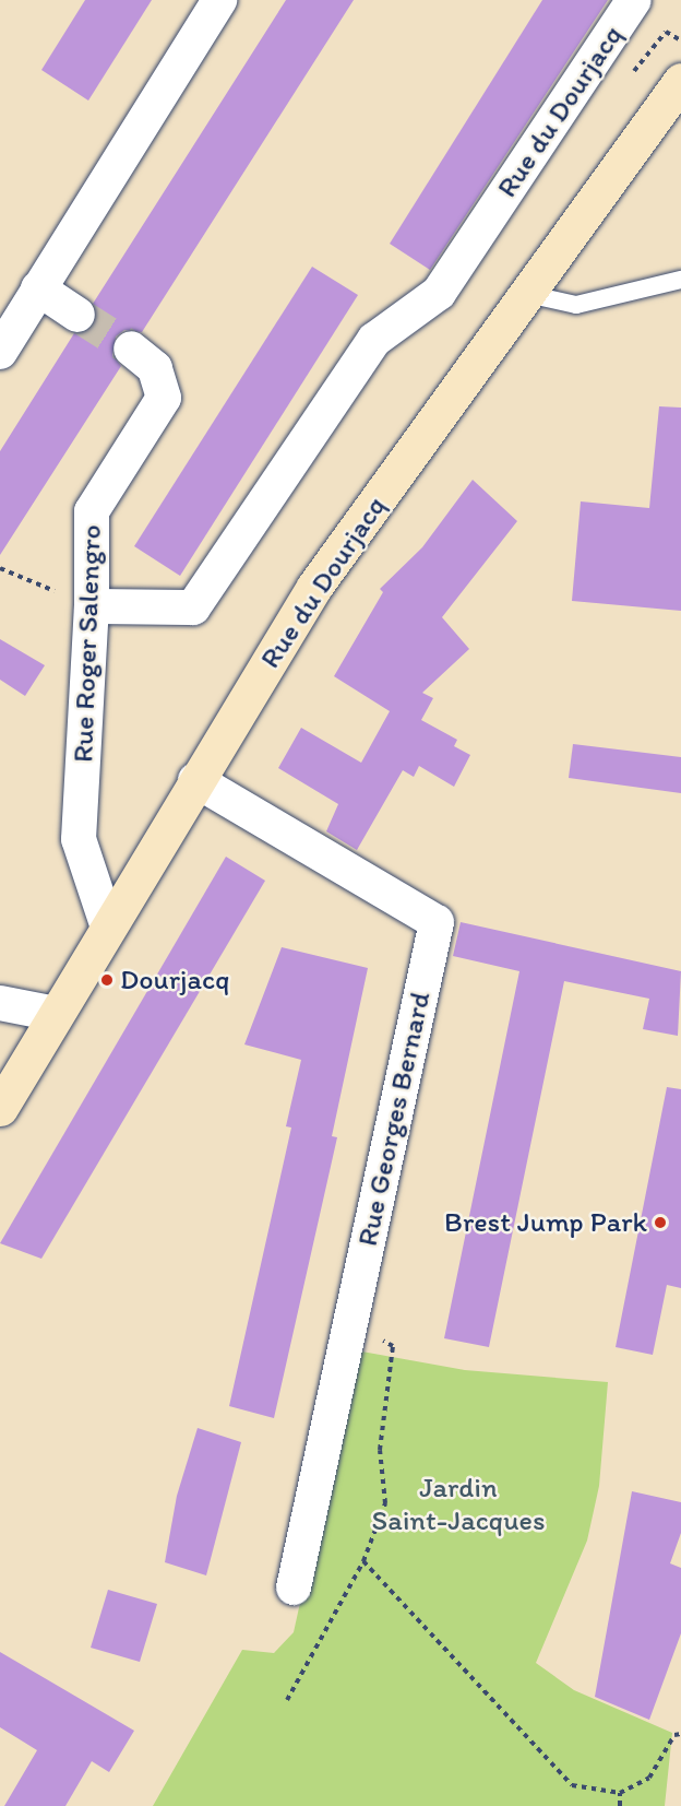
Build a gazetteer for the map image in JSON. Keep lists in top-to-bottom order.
{
  "streets": {
    "main road": ["Rue du Dourjacq"],
    "street": ["Rue Roger Salengro", "Rue Georges Bernard"]
  },
  "crossings": [
    ["Rue du Dourjacq", "Rue Roger Salengro"],
    ["Rue du Dourjacq", "Rue Georges Bernard"]
  ],
  "parks": ["Jardin Saint-Jacques"],
  "places": ["Dourjacq", "Brest Jump Park"]
}
